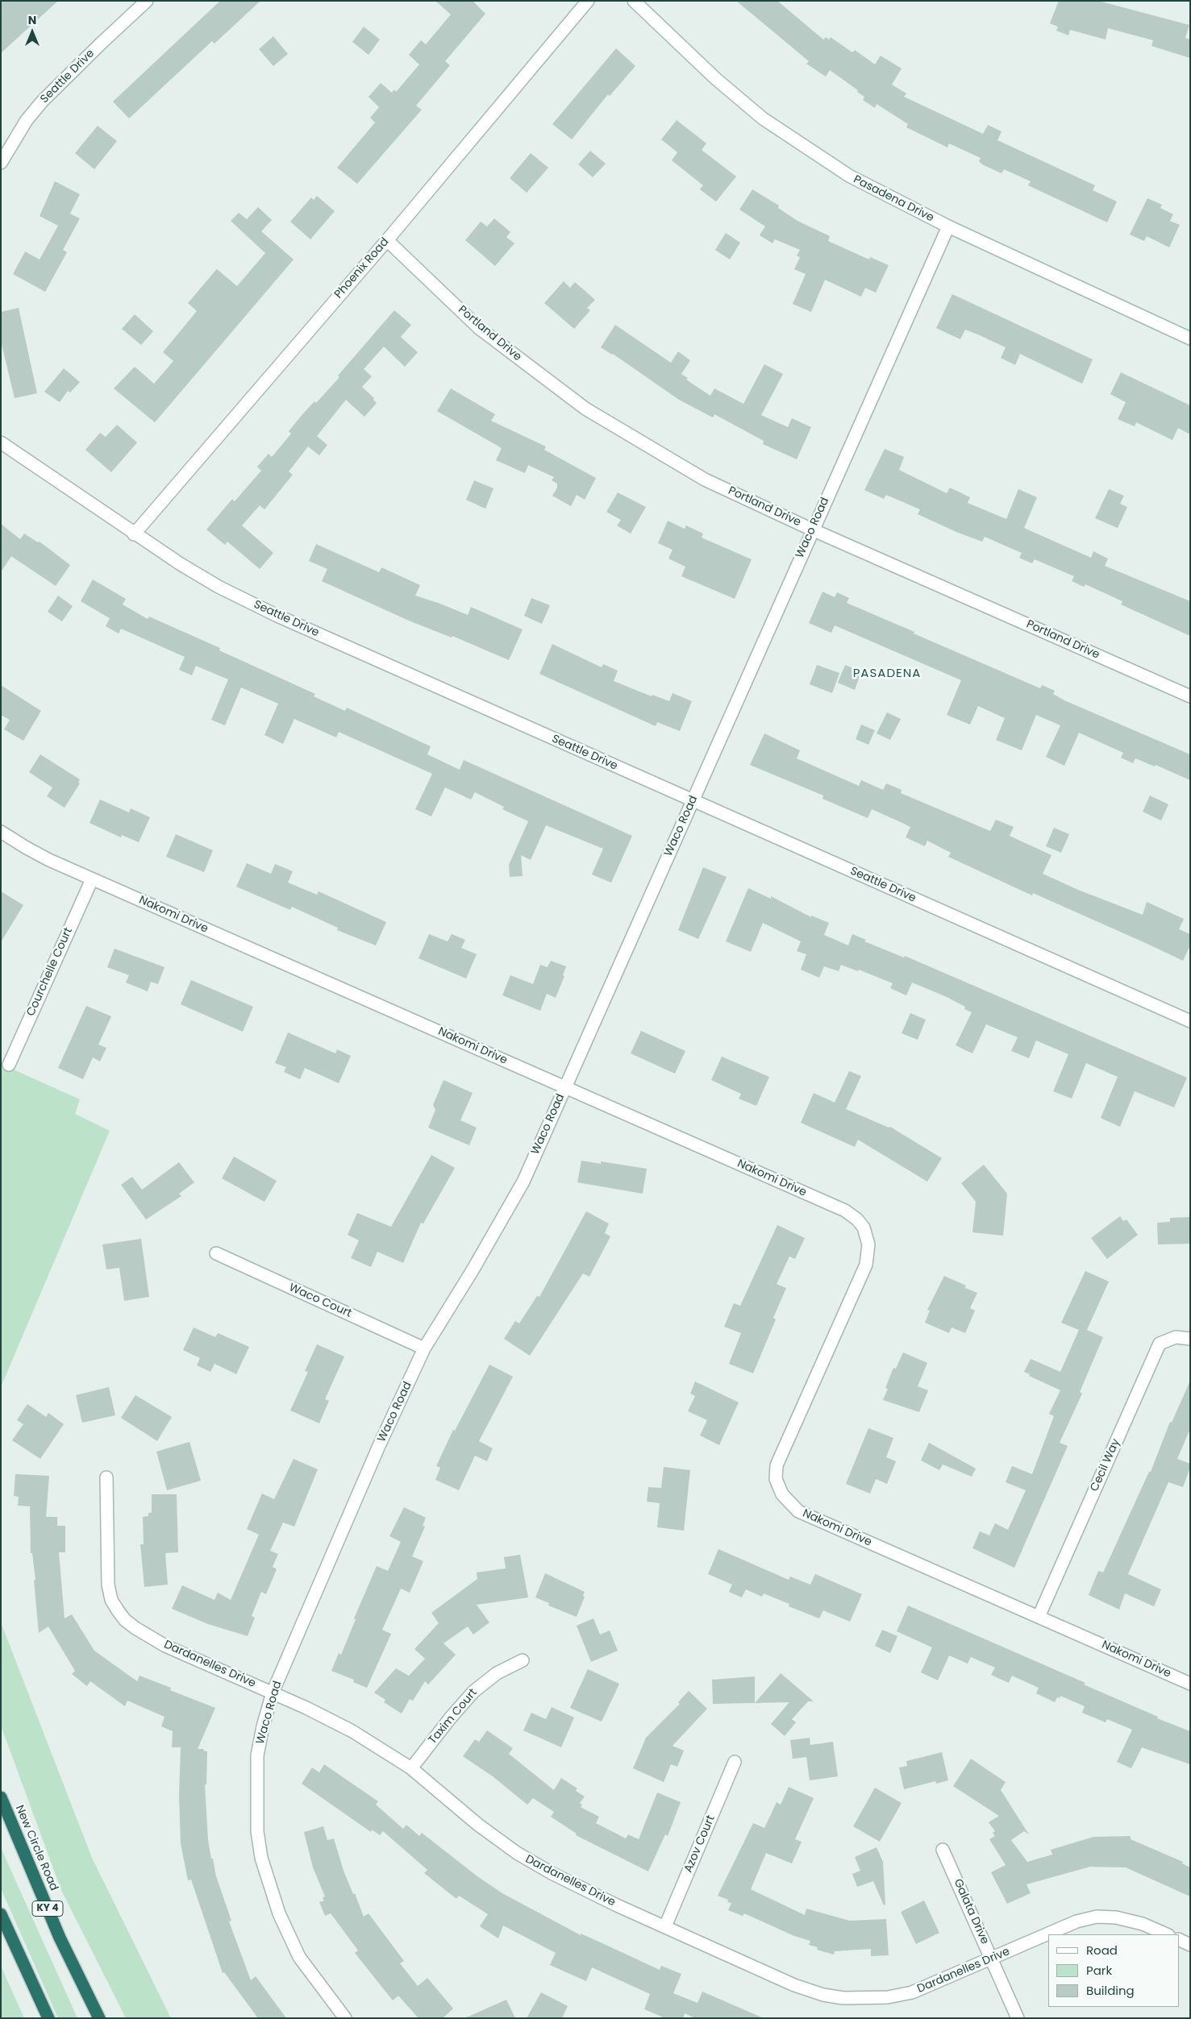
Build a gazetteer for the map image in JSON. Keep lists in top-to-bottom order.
{
  "streets": {
    "highway": ["New Circle Road", "KY 4"],
    "street": [
      "Seattle Drive",
      "Pasadena Drive",
      "Phoenix Road",
      "Portland Drive",
      "Waco Road",
      "Nakomi Drive",
      "Courchelle Court",
      "Waco Court",
      "Cecil Way",
      "Dardanelles Drive",
      "Taxim Court",
      "Azov Court",
      "Galata Drive"
    ]
  },
  "crossings": [
    ["Seattle Drive", "Phoenix Road"],
    ["Seattle Drive", "Waco Road"],
    ["Pasadena Drive", "Waco Road"],
    ["Phoenix Road", "Portland Drive"],
    ["Portland Drive", "Waco Road"],
    ["Waco Road", "Nakomi Drive"],
    ["Waco Road", "Waco Court"],
    ["Waco Road", "Dardanelles Drive"],
    ["Nakomi Drive", "Courchelle Court"],
    ["Nakomi Drive", "Cecil Way"],
    ["Dardanelles Drive", "Taxim Court"],
    ["Dardanelles Drive", "Azov Court"],
    ["Dardanelles Drive", "Galata Drive"]
  ],
  "districts": ["PASADENA"],
  "legend": ["Road", "Park", "Building"],
  "north": "top"
}
